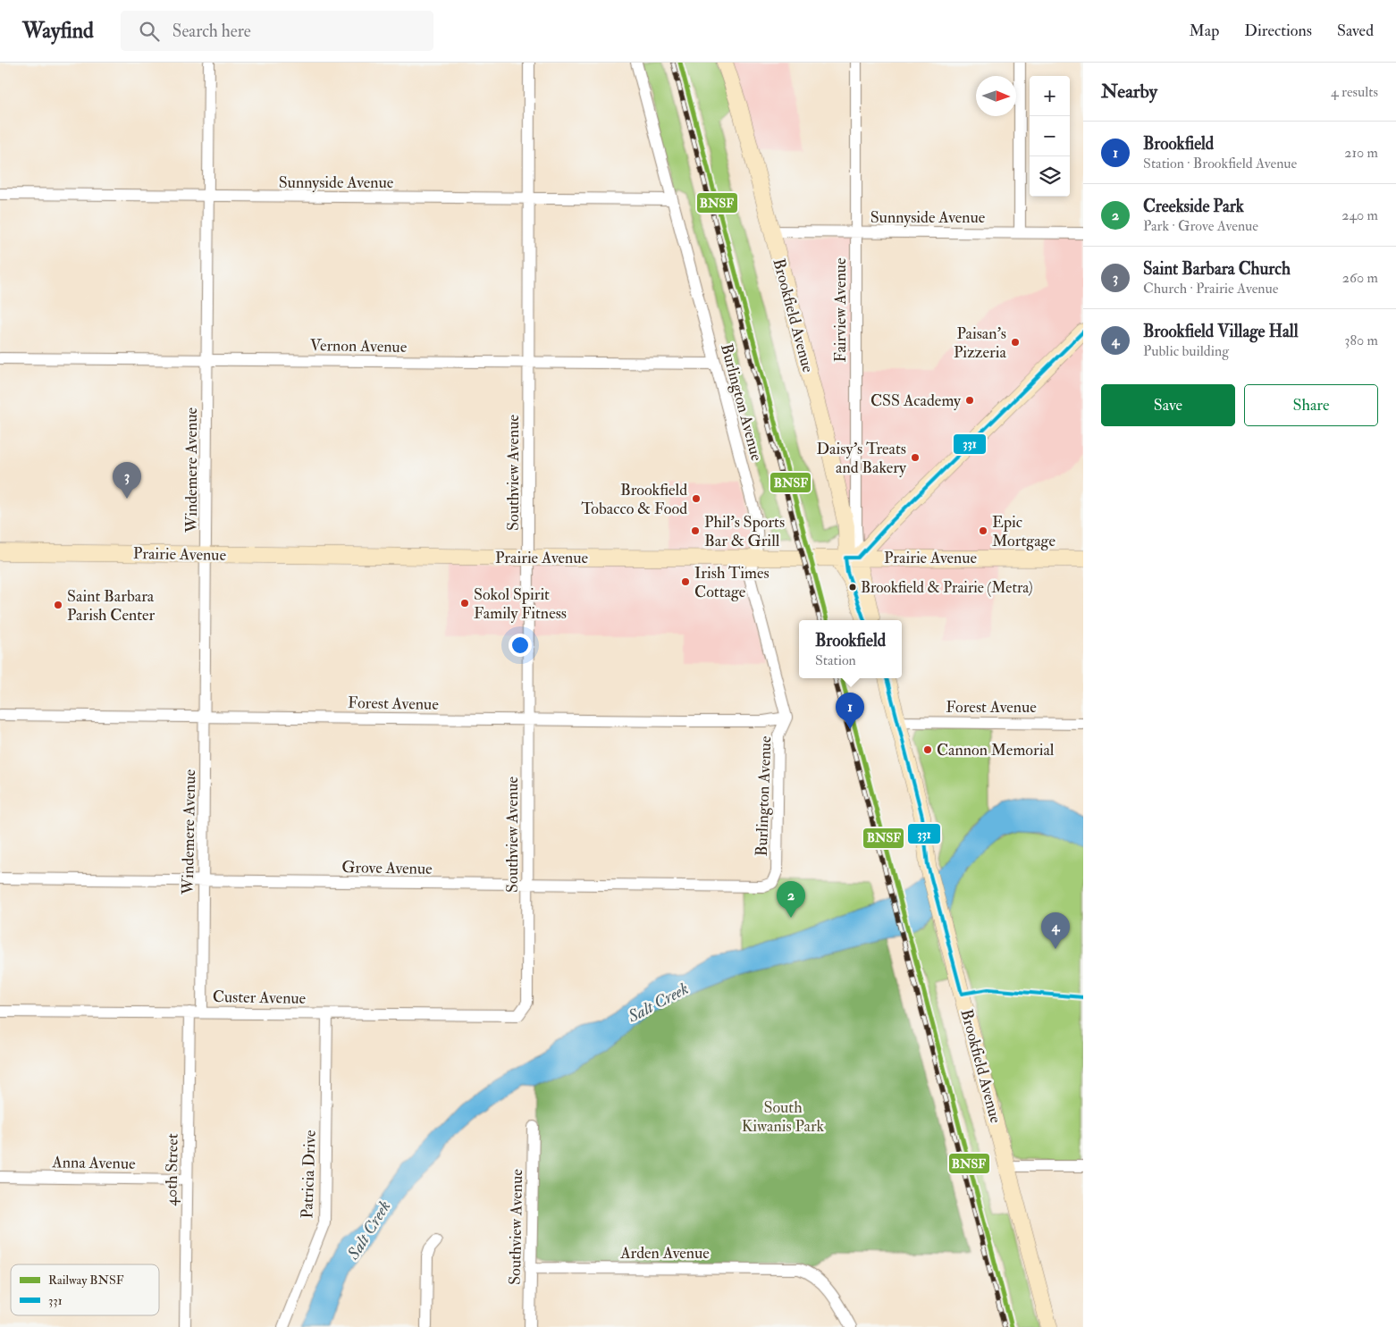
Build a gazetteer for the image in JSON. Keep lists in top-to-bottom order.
{
  "streets": {
    "street": [
      "Sunnyside Avenue",
      "Fairview Avenue",
      "Brookfield Avenue",
      "Vernon Avenue",
      "Burlington Avenue",
      "Windemere Avenue",
      "Southview Avenue",
      "Prairie Avenue",
      "Forest Avenue",
      "Grove Avenue",
      "Custer Avenue",
      "Anna Avenue",
      "40th Street",
      "Patricia Drive",
      "Arden Avenue"
    ]
  },
  "crossings": [
    ["Sunnyside Avenue", "Fairview Avenue"],
    ["Sunnyside Avenue", "Brookfield Avenue"],
    ["Sunnyside Avenue", "Burlington Avenue"],
    ["Sunnyside Avenue", "Windemere Avenue"],
    ["Sunnyside Avenue", "Southview Avenue"],
    ["Fairview Avenue", "Brookfield Avenue"],
    ["Fairview Avenue", "Prairie Avenue"],
    ["Brookfield Avenue", "Prairie Avenue"],
    ["Brookfield Avenue", "Forest Avenue"],
    ["Vernon Avenue", "Burlington Avenue"],
    ["Vernon Avenue", "Windemere Avenue"],
    ["Vernon Avenue", "Southview Avenue"],
    ["Burlington Avenue", "Prairie Avenue"],
    ["Burlington Avenue", "Forest Avenue"],
    ["Burlington Avenue", "Grove Avenue"],
    ["Windemere Avenue", "Prairie Avenue"],
    ["Windemere Avenue", "Forest Avenue"],
    ["Windemere Avenue", "Grove Avenue"],
    ["Windemere Avenue", "Custer Avenue"],
    ["Southview Avenue", "Prairie Avenue"],
    ["Southview Avenue", "Forest Avenue"],
    ["Southview Avenue", "Grove Avenue"],
    ["Southview Avenue", "Custer Avenue"],
    ["Southview Avenue", "Arden Avenue"],
    ["Custer Avenue", "40th Street"],
    ["Custer Avenue", "Patricia Drive"],
    ["Anna Avenue", "40th Street"]
  ],
  "water": ["Salt Creek"],
  "parks": ["South Kiwanis Park"],
  "places": [
    "Paisan's Pizzeria",
    "CSS Academy",
    "Daisy's Treats and Bakery",
    "Brookfield Tobacco & Food",
    "Phil's Sports Bar & Grill",
    "Epic Mortgage",
    "Irish Times Cottage",
    "Brookfield & Prairie (Metra)",
    "Sokol Spirit Family Fitness",
    "Saint Barbara Parish Center",
    "Cannon Memorial"
  ],
  "lines": ["rail line BNSF", "transit line 331"],
  "legend": ["Railway BNSF", "331"],
  "north": "right",
  "page": {
    "header": "Wayfind",
    "search": "Search here",
    "nav": ["Map", "Directions", "Saved"],
    "heading": ["Nearby", "4 results"],
    "map_buttons": ["+", "−"],
    "list": [
      {
        "mark": "1",
        "name": "Brookfield",
        "note": "Station · Brookfield Avenue",
        "value": "210 m"
      },
      {
        "mark": "2",
        "name": "Creekside Park",
        "note": "Park · Grove Avenue",
        "value": "240 m"
      },
      {
        "mark": "3",
        "name": "Saint Barbara Church",
        "note": "Church · Prairie Avenue",
        "value": "260 m"
      },
      {
        "mark": "4",
        "name": "Brookfield Village Hall",
        "note": "Public building",
        "value": "380 m"
      }
    ],
    "buttons": ["Save", "Share"],
    "pins": [
      "3",
      "1",
      "2",
      "4"
    ],
    "popup": ["Brookfield", "Station"]
  }
}
